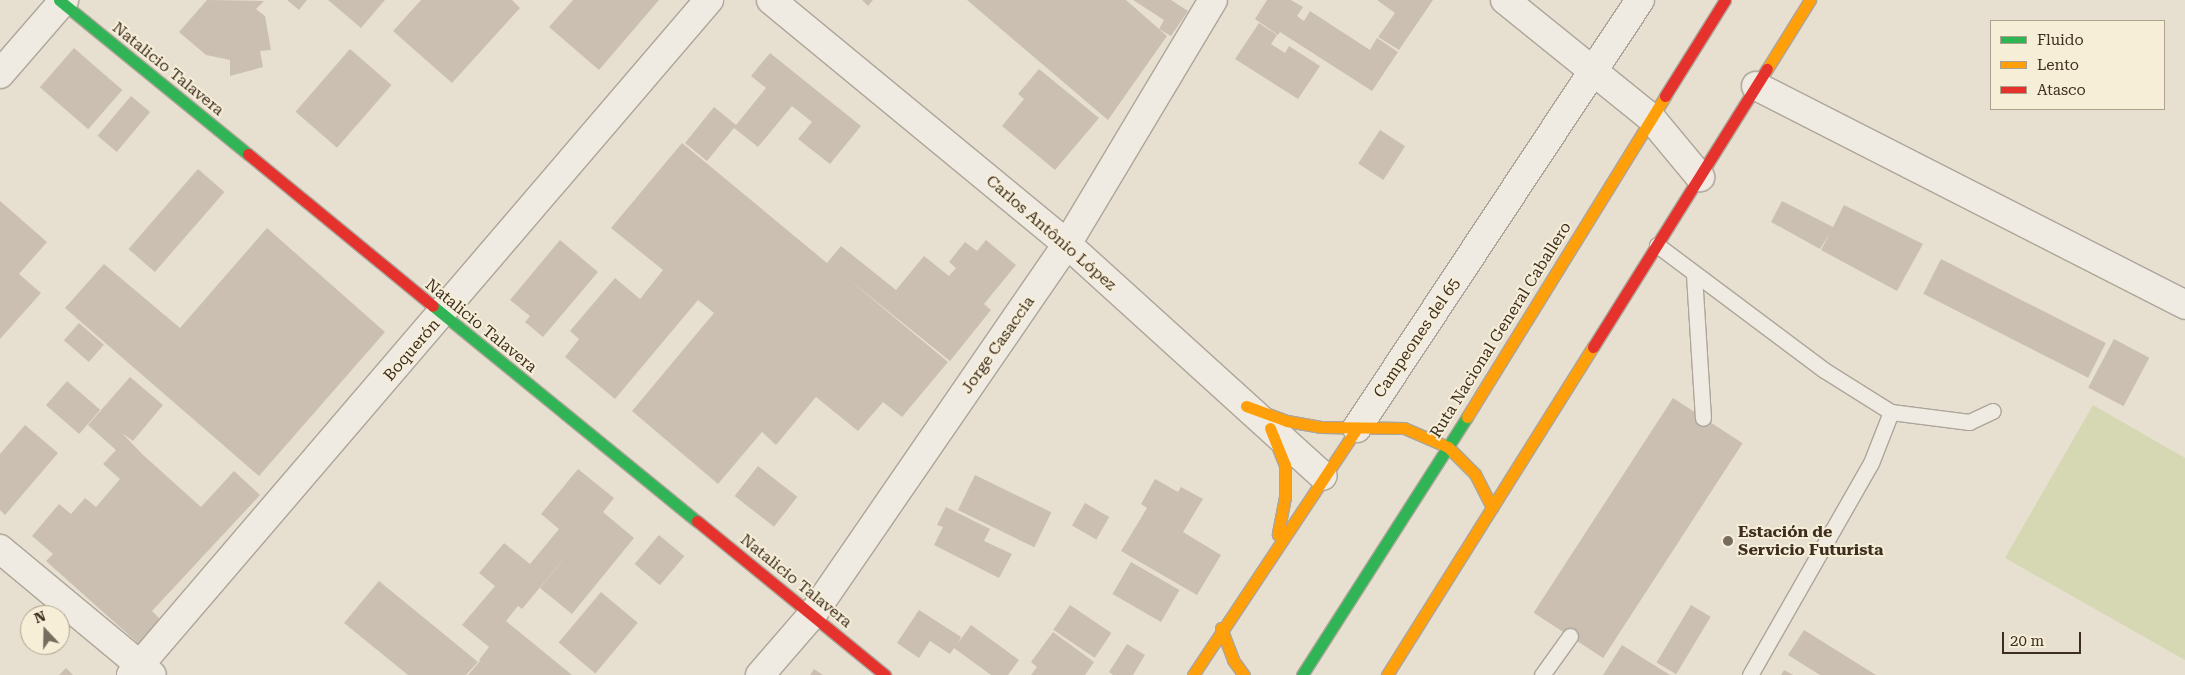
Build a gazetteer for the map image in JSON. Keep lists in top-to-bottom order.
{
  "streets": {
    "main road": ["Natalicio Talavera", "Ruta Nacional General Caballero", "Campeones del 65"],
    "street": ["Carlos Antônio López", "Jorge Casaccia", "Boquerón"]
  },
  "crossings": [
    ["Natalicio Talavera", "Jorge Casaccia"],
    ["Natalicio Talavera", "Boquerón"],
    ["Carlos Antônio López", "Campeones del 65"],
    ["Carlos Antônio López", "Jorge Casaccia"]
  ],
  "places": ["Estación de Servicio Futurista"],
  "legend": ["Fluido", "Lento", "Atasco"],
  "scale_bar": "20 m",
  "north": "top"
}
